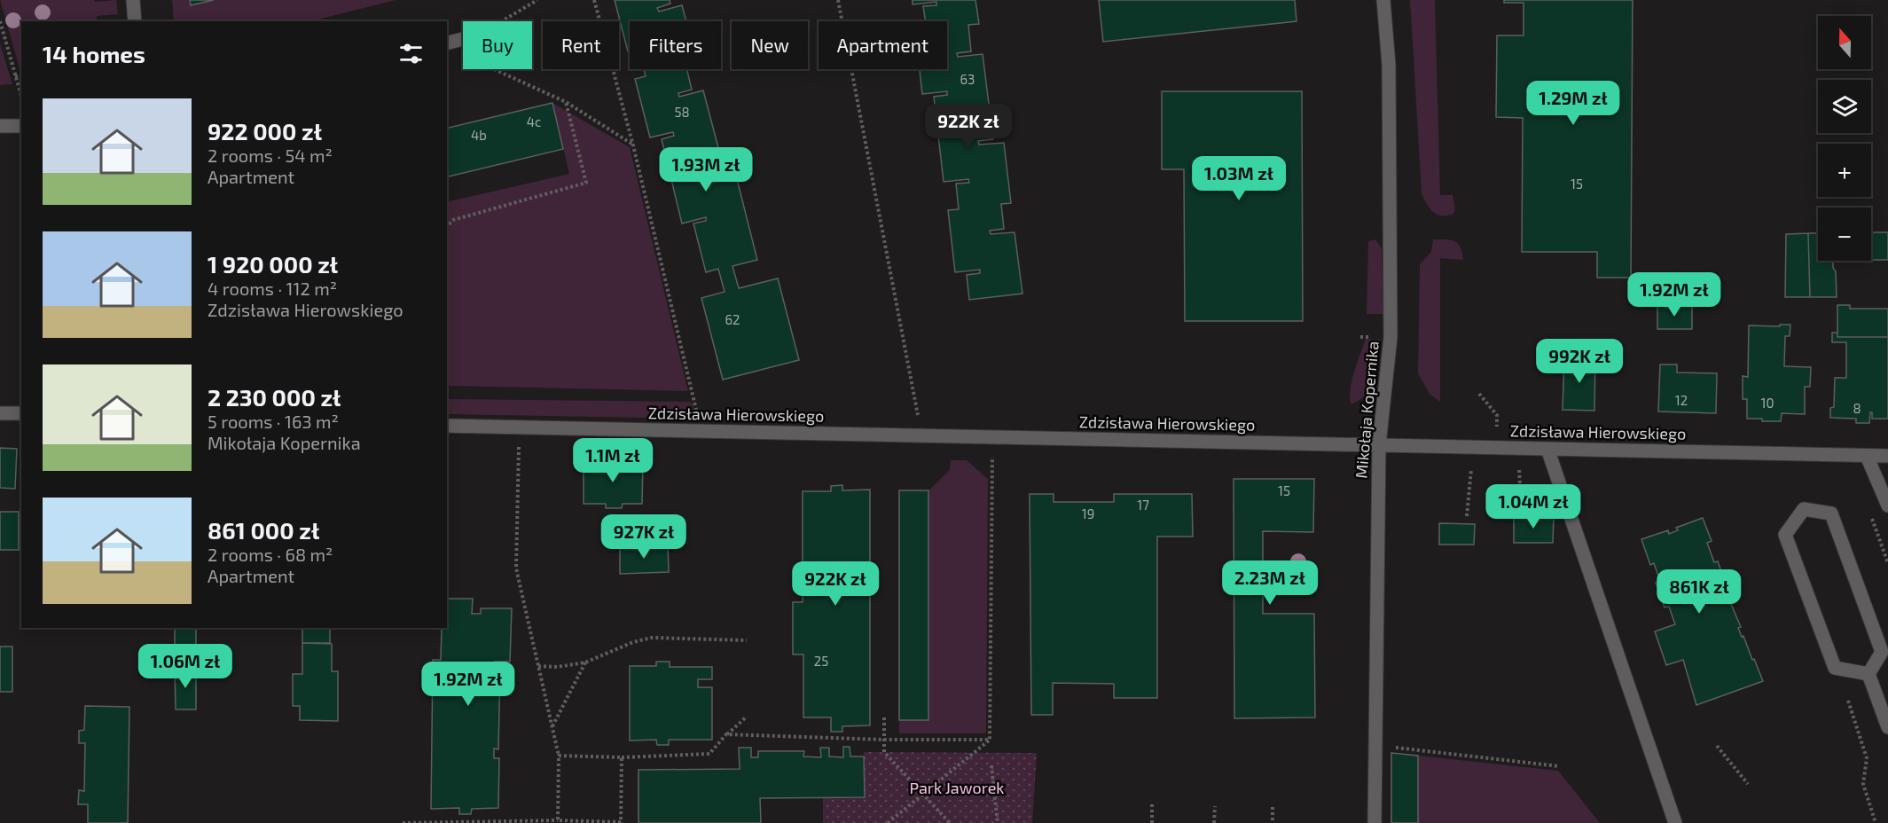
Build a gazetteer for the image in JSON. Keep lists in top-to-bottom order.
{
  "streets": {
    "street": ["Mikołaja Kopernika", "Zdzisława Hierowskiego"]
  },
  "crossings": [
    ["Mikołaja Kopernika", "Zdzisława Hierowskiego"]
  ],
  "parks": ["Park Jaworek"],
  "house_numbers": [
    "63",
    "58",
    "4c",
    "4b",
    "15",
    "62",
    "12",
    "10",
    "8",
    "15",
    "17",
    "19",
    "25"
  ],
  "north": "top",
  "page": {
    "map_buttons": ["+", "−"],
    "chip": [
      "Buy",
      "Rent",
      "Filters",
      "New",
      "Apartment"
    ],
    "heading": "14 homes",
    "price": [
      "1.29M zł",
      "922K zł",
      "1.93M zł",
      "1.03M zł",
      "1.92M zł",
      "992K zł",
      "1.1M zł",
      "1.04M zł",
      "927K zł",
      "2.23M zł",
      "922K zł",
      "861K zł",
      "1.06M zł",
      "1.92M zł"
    ],
    "list": [
      {
        "name": "922 000 zł",
        "note": "2 rooms · 54 m² · Apartment"
      },
      {
        "name": "1 920 000 zł",
        "note": "4 rooms · 112 m² · Zdzisława Hierowskiego"
      },
      {
        "name": "2 230 000 zł",
        "note": "5 rooms · 163 m² · Mikołaja Kopernika"
      },
      {
        "name": "861 000 zł",
        "note": "2 rooms · 68 m² · Apartment"
      }
    ]
  }
}
